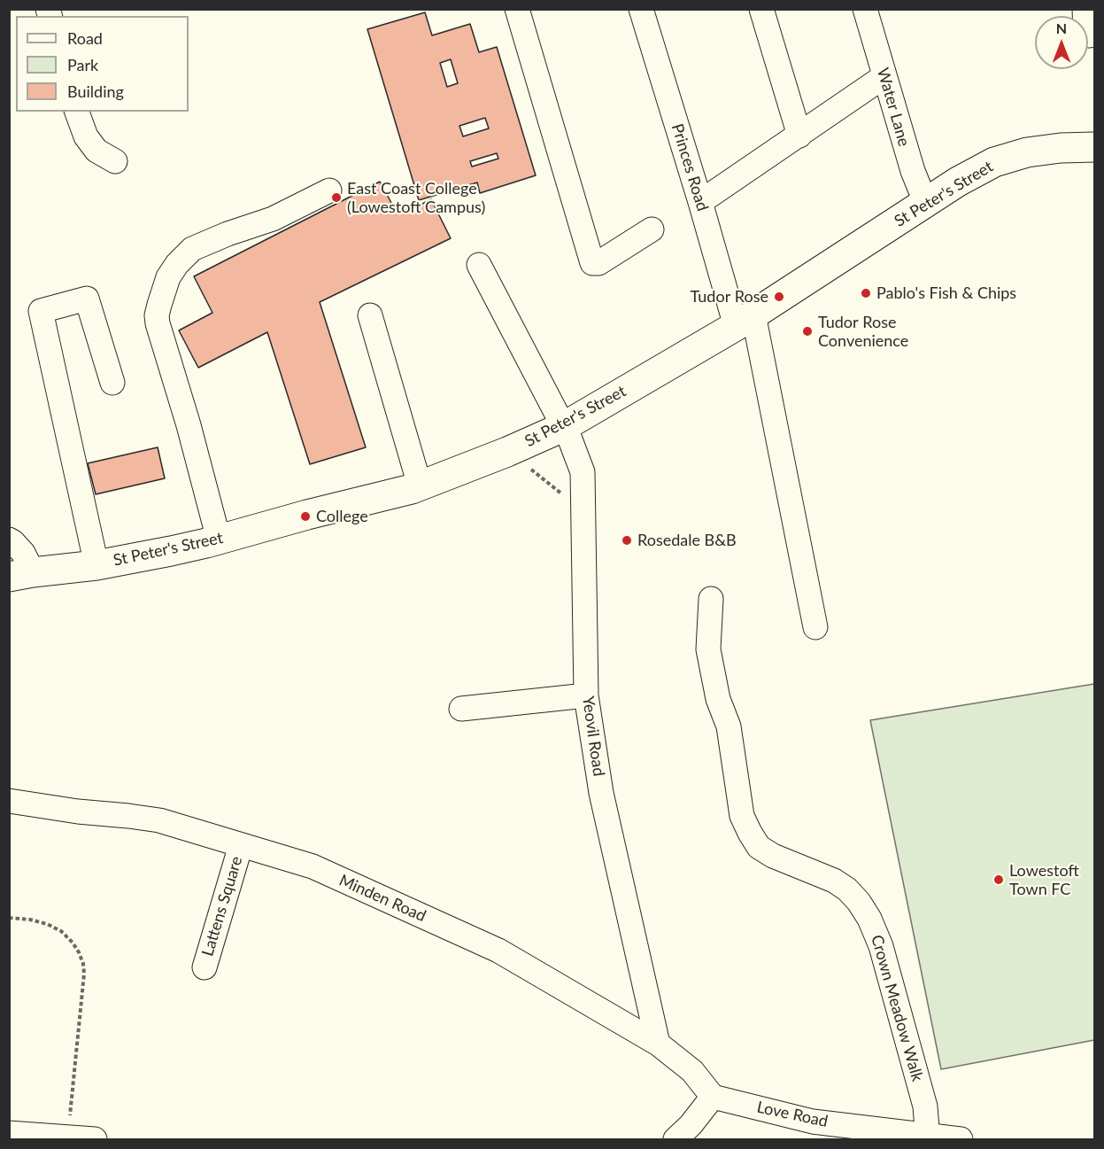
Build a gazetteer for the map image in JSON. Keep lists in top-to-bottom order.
{
  "streets": {
    "main road": ["St Peter's Street"],
    "street": [
      "Water Lane",
      "Princes Road",
      "Yeovil Road",
      "Minden Road",
      "Lattens Square",
      "Crown Meadow Walk",
      "Love Road"
    ]
  },
  "crossings": [
    ["Water Lane", "St Peter's Street"],
    ["Princes Road", "St Peter's Street"],
    ["St Peter's Street", "Yeovil Road"],
    ["Yeovil Road", "Minden Road"],
    ["Minden Road", "Lattens Square"],
    ["Minden Road", "Love Road"],
    ["Crown Meadow Walk", "Love Road"]
  ],
  "places": [
    "East Coast College (Lowestoft Campus)",
    "Pablo's Fish & Chips",
    "Tudor Rose",
    "Tudor Rose Convenience",
    "College",
    "Rosedale B&B",
    "Lowestoft Town FC"
  ],
  "legend": ["Road", "Park", "Building"],
  "north": "top"
}
